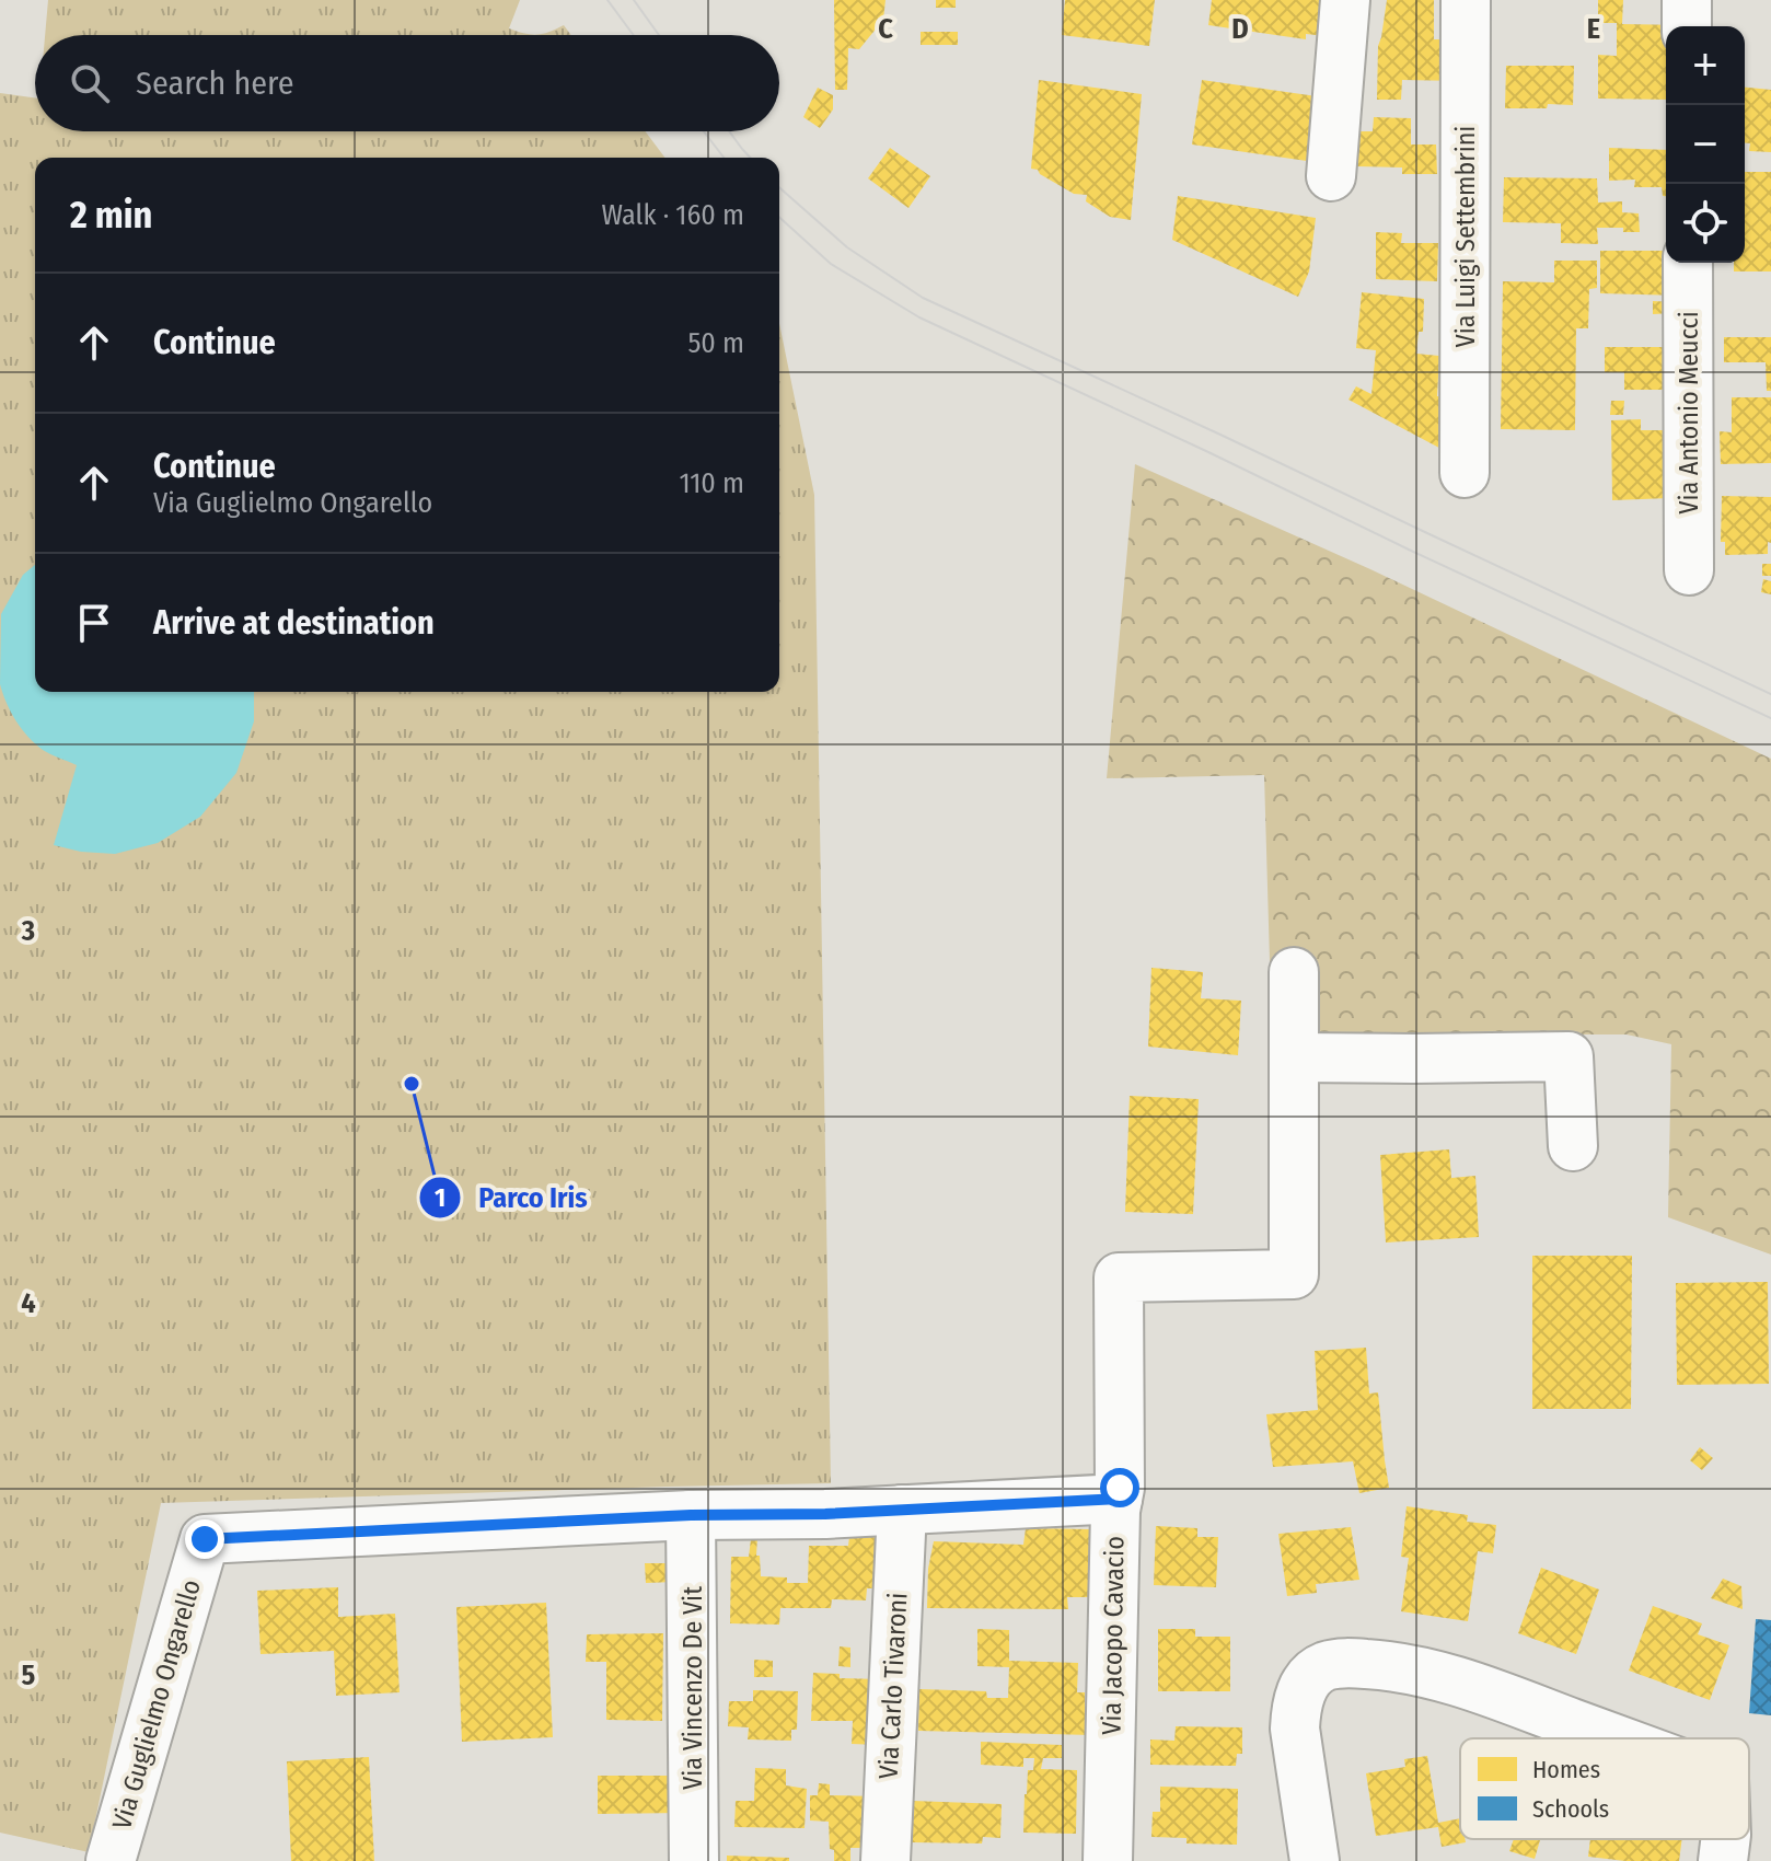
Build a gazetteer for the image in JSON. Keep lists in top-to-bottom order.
{
  "streets": {
    "street": [
      "Via Luigi Settembrini",
      "Via Antonio Meucci",
      "Via Jacopo Cavacio",
      "Via Carlo Tivaroni",
      "Via Vincenzo De Vit",
      "Via Guglielmo Ongarello"
    ]
  },
  "crossings": [
    ["Via Jacopo Cavacio", "Via Guglielmo Ongarello"],
    ["Via Carlo Tivaroni", "Via Guglielmo Ongarello"],
    ["Via Vincenzo De Vit", "Via Guglielmo Ongarello"]
  ],
  "places": ["Parco Iris"],
  "legend": ["Homes", "Schools"],
  "page": {
    "map_buttons": ["+", "−"],
    "search": "Search here",
    "heading": ["2 min", "Walk · 160 m"],
    "list": [
      ["Continue", "50 m"],
      ["Continue", "Via Guglielmo Ongarello", "110 m"],
      "Arrive at destination"
    ]
  },
  "grid": {
    "columns": ["C", "D", "E"],
    "rows": ["3", "4", "5"]
  }
}
